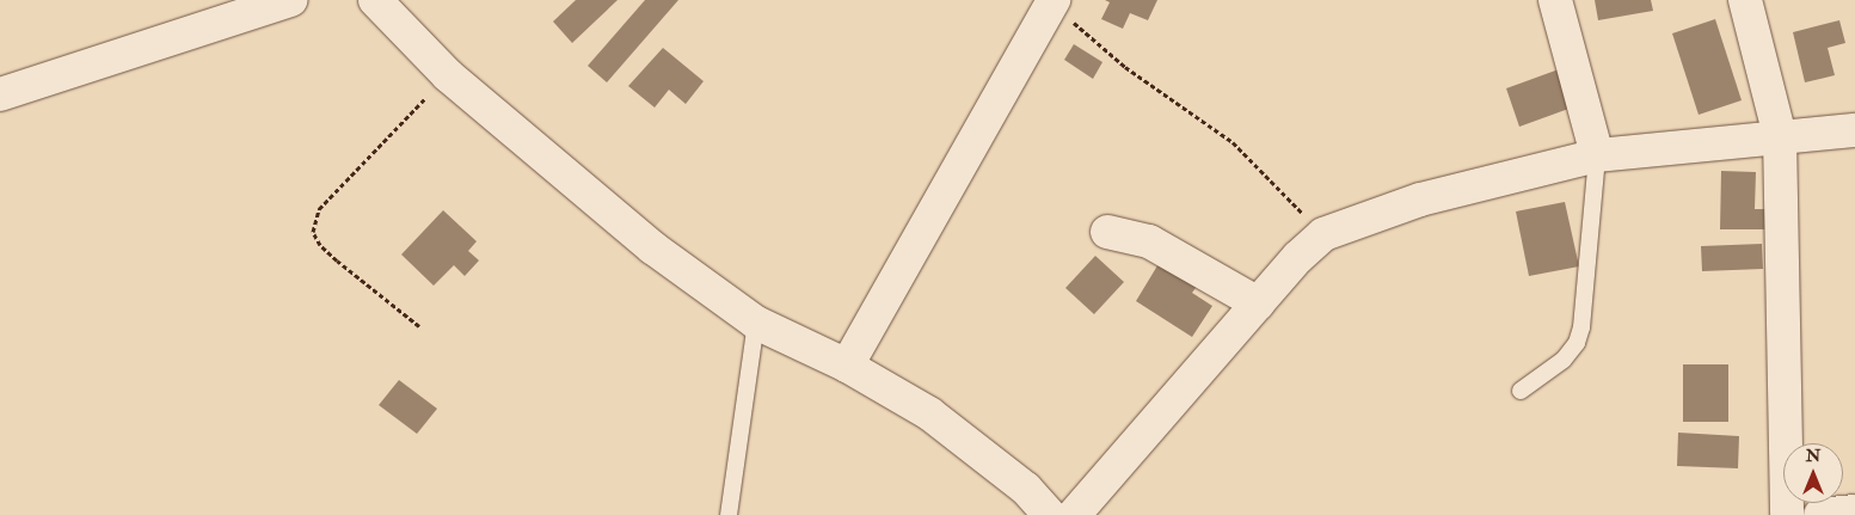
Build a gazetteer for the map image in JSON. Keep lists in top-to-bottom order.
{
  "north": "top"
}
